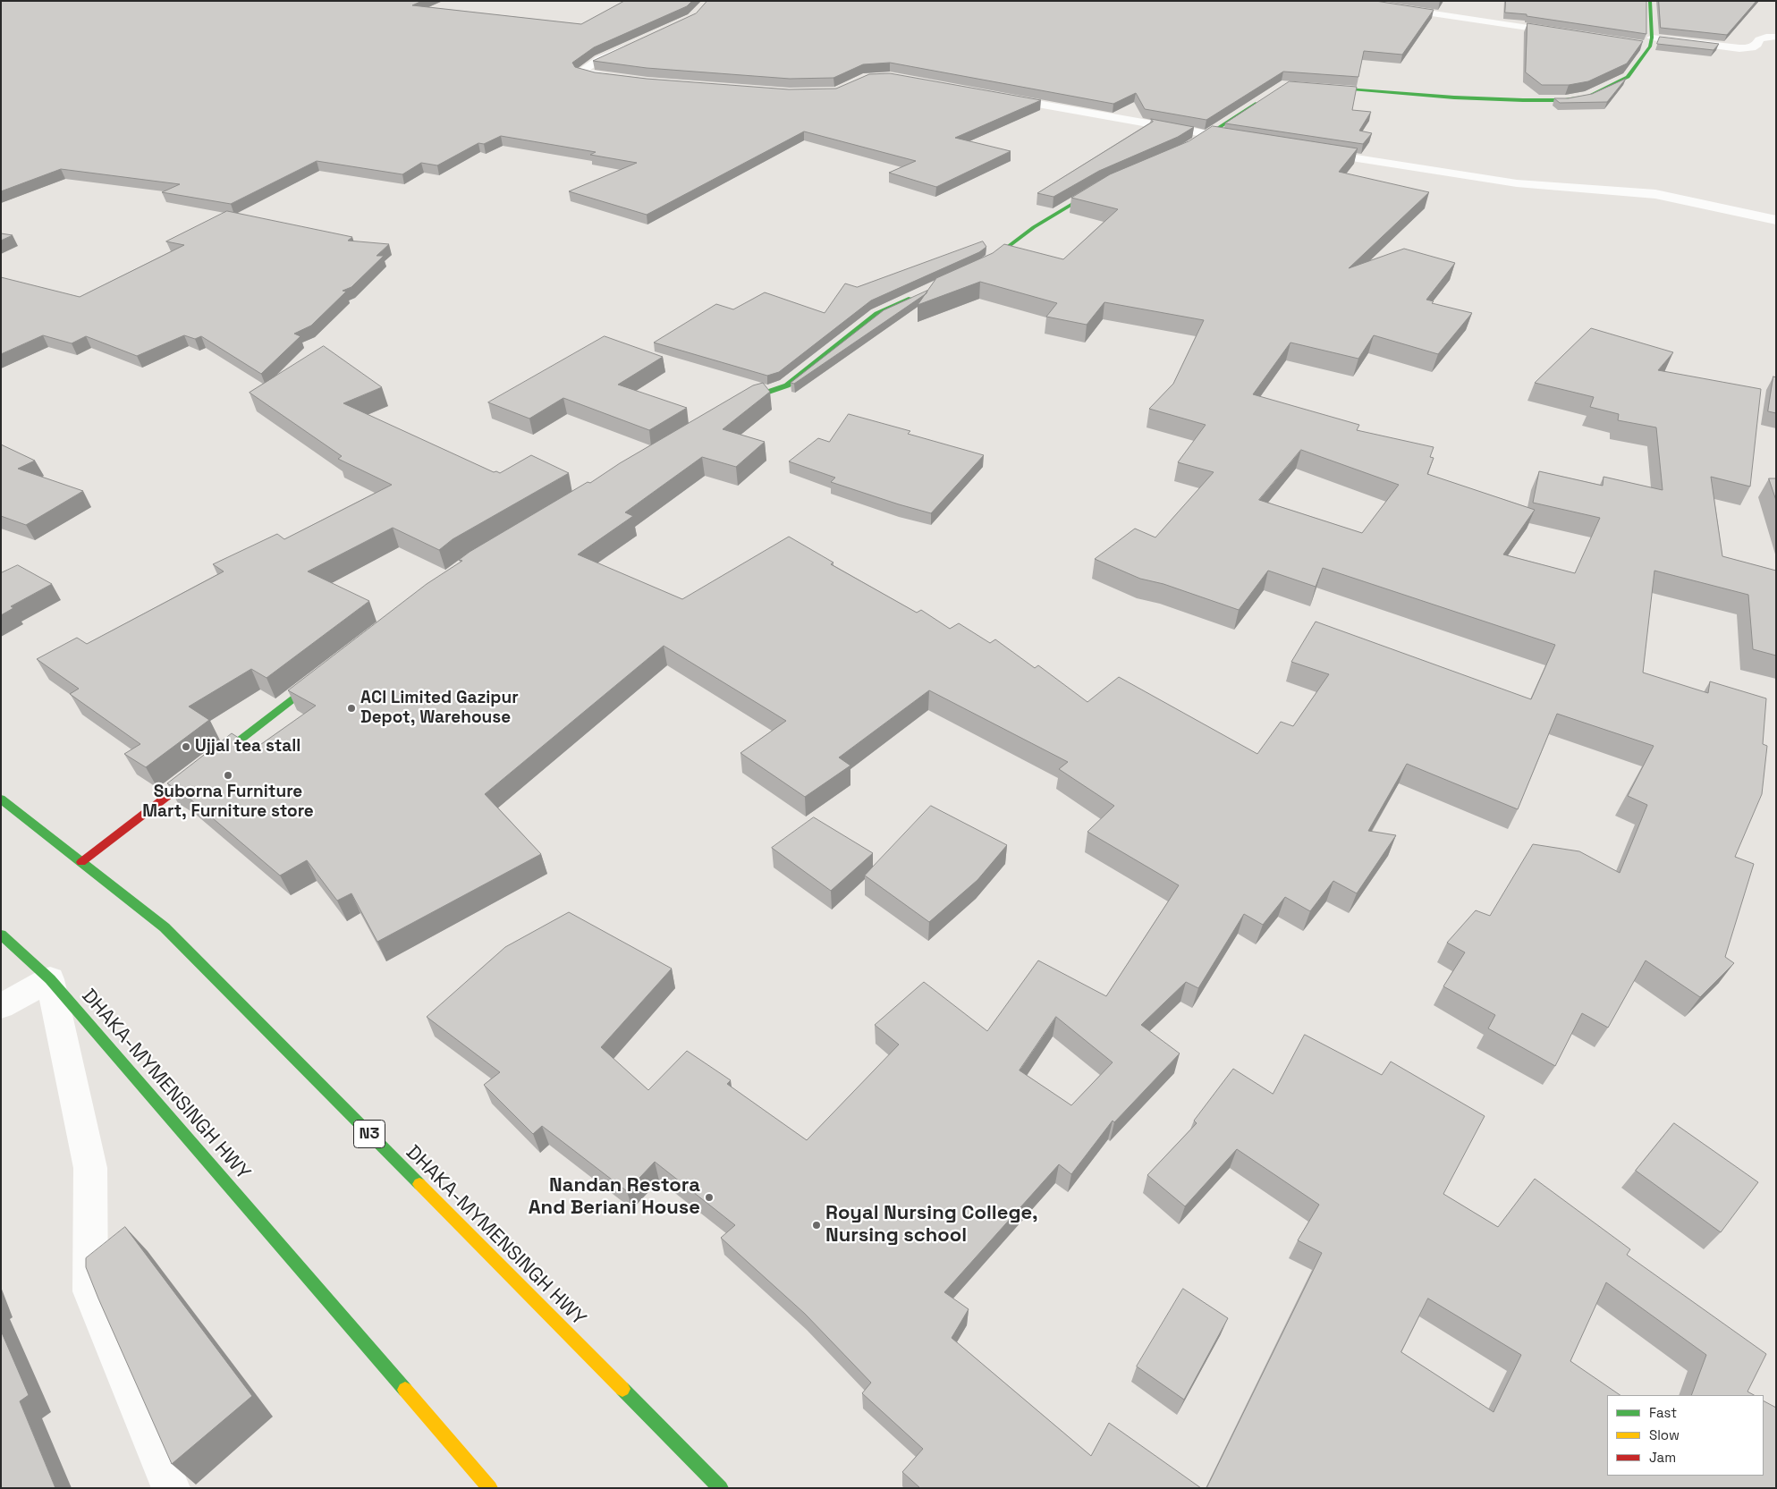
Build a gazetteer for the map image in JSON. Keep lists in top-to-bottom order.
{
  "streets": {
    "main road": ["DHAKA-MYMENSINGH HWY", "N3"]
  },
  "places": [
    "ACI Limited Gazipur Depot, Warehouse",
    "Ujjal tea stall",
    "Suborna Furniture Mart, Furniture store",
    "Nandan Restora And Beriani House",
    "Royal Nursing College, Nursing school"
  ],
  "legend": ["Fast", "Slow", "Jam"]
}
